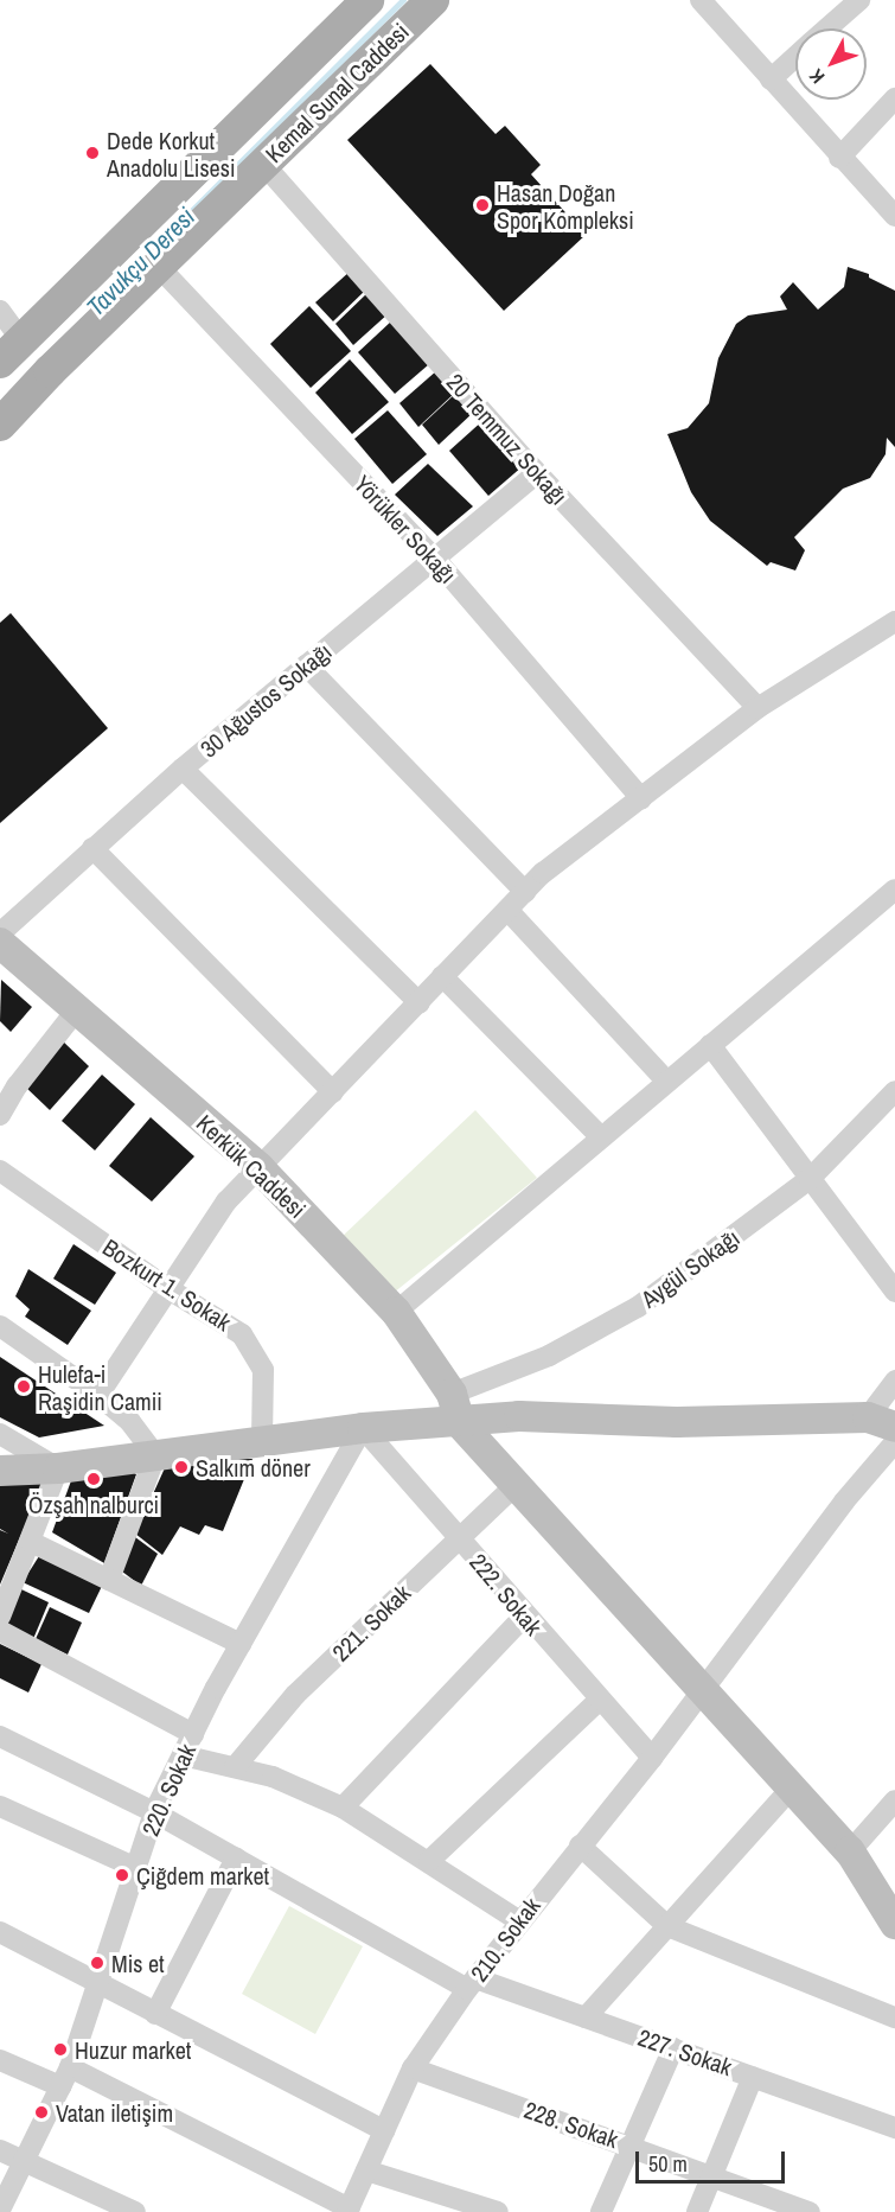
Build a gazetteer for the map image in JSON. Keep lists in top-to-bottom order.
{
  "streets": {
    "main road": ["Kemal Sunal Caddesi"],
    "street": [
      "20 Temmuz Sokağı",
      "Yörükler Sokağı",
      "30 Ağustos Sokağı",
      "Kerkük Caddesi",
      "Aygül Sokağı",
      "Bozkurt 1. Sokak",
      "222. Sokak",
      "221. Sokak",
      "220. Sokak",
      "210. Sokak",
      "227. Sokak",
      "228. Sokak"
    ]
  },
  "crossings": [
    ["Kemal Sunal Caddesi", "20 Temmuz Sokağı"],
    ["Kemal Sunal Caddesi", "Yörükler Sokağı"],
    ["20 Temmuz Sokağı", "30 Ağustos Sokağı"],
    ["Yörükler Sokağı", "30 Ağustos Sokağı"],
    ["Kerkük Caddesi", "Aygül Sokağı"],
    ["222. Sokak", "221. Sokak"],
    ["222. Sokak", "220. Sokak"],
    ["222. Sokak", "210. Sokak"],
    ["220. Sokak", "227. Sokak"],
    ["210. Sokak", "227. Sokak"],
    ["210. Sokak", "228. Sokak"]
  ],
  "water": ["Tavukçu Deresi"],
  "places": [
    "Dede Korkut Anadolu Lisesi",
    "Hasan Doğan Spor Kompleksi",
    "Hulefa-i Raşidin Camii",
    "Salkım döner",
    "Özşah nalburci",
    "Çiğdem market",
    "Mis et",
    "Huzur market",
    "Vatan iletişim"
  ],
  "scale_bar": "50 m",
  "north": "bottom left"
}
